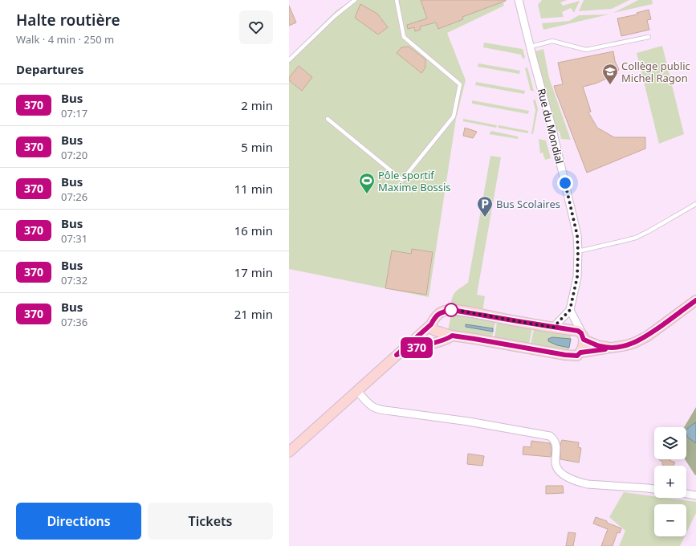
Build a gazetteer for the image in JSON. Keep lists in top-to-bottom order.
{
  "streets": {
    "street": ["Rue du Mondial"]
  },
  "places": {
    "school or university": ["Collège public Michel Ragon"],
    "sports": ["Pôle sportif Maxime Bossis"],
    "parking": ["Bus Scolaires"]
  },
  "lines": ["bus line 370"],
  "page": {
    "heading": [
      ["Halte routière", "Walk · 4 min · 250 m"],
      "Departures"
    ],
    "on_map": "370",
    "list": [
      {
        "mark": "370",
        "name": "Bus",
        "note": "07:17",
        "value": "2 min"
      },
      {
        "mark": "370",
        "name": "Bus",
        "note": "07:20",
        "value": "5 min"
      },
      {
        "mark": "370",
        "name": "Bus",
        "note": "07:26",
        "value": "11 min"
      },
      {
        "mark": "370",
        "name": "Bus",
        "note": "07:31",
        "value": "16 min"
      },
      {
        "mark": "370",
        "name": "Bus",
        "note": "07:32",
        "value": "17 min"
      },
      {
        "mark": "370",
        "name": "Bus",
        "note": "07:36",
        "value": "21 min"
      }
    ],
    "map_buttons": ["+", "−"],
    "buttons": ["Directions", "Tickets"]
  }
}
